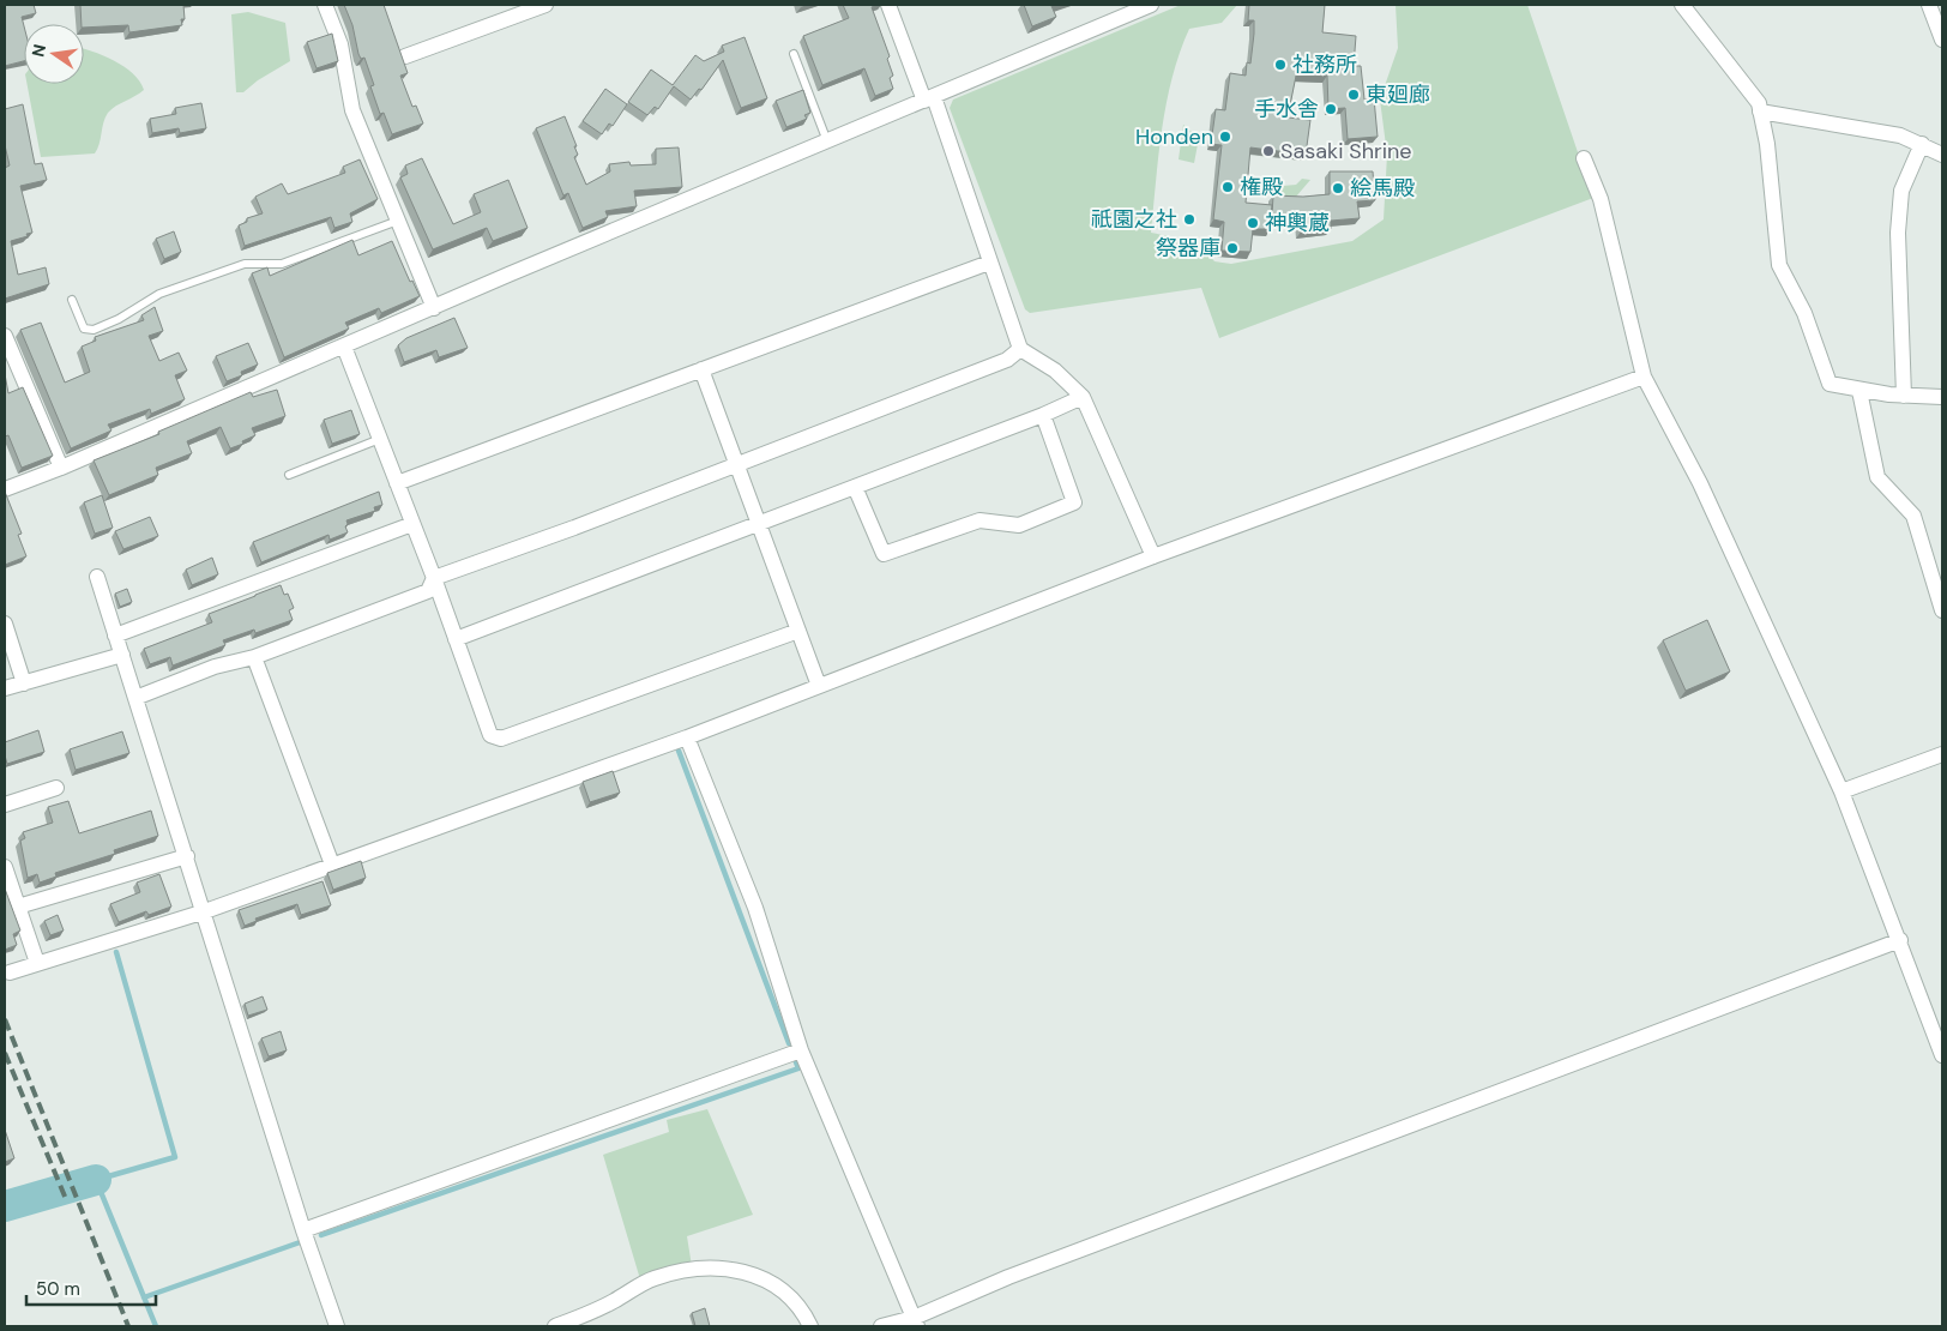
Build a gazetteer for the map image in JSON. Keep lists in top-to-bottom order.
{
  "places": [
    "社務所",
    "東廻廊",
    "手水舎",
    "Honden",
    "Sasaki Shrine",
    "権殿",
    "絵馬殿",
    "祇園之社",
    "神輿蔵",
    "祭器庫"
  ],
  "scale_bar": "50 m",
  "north": "left"
}
